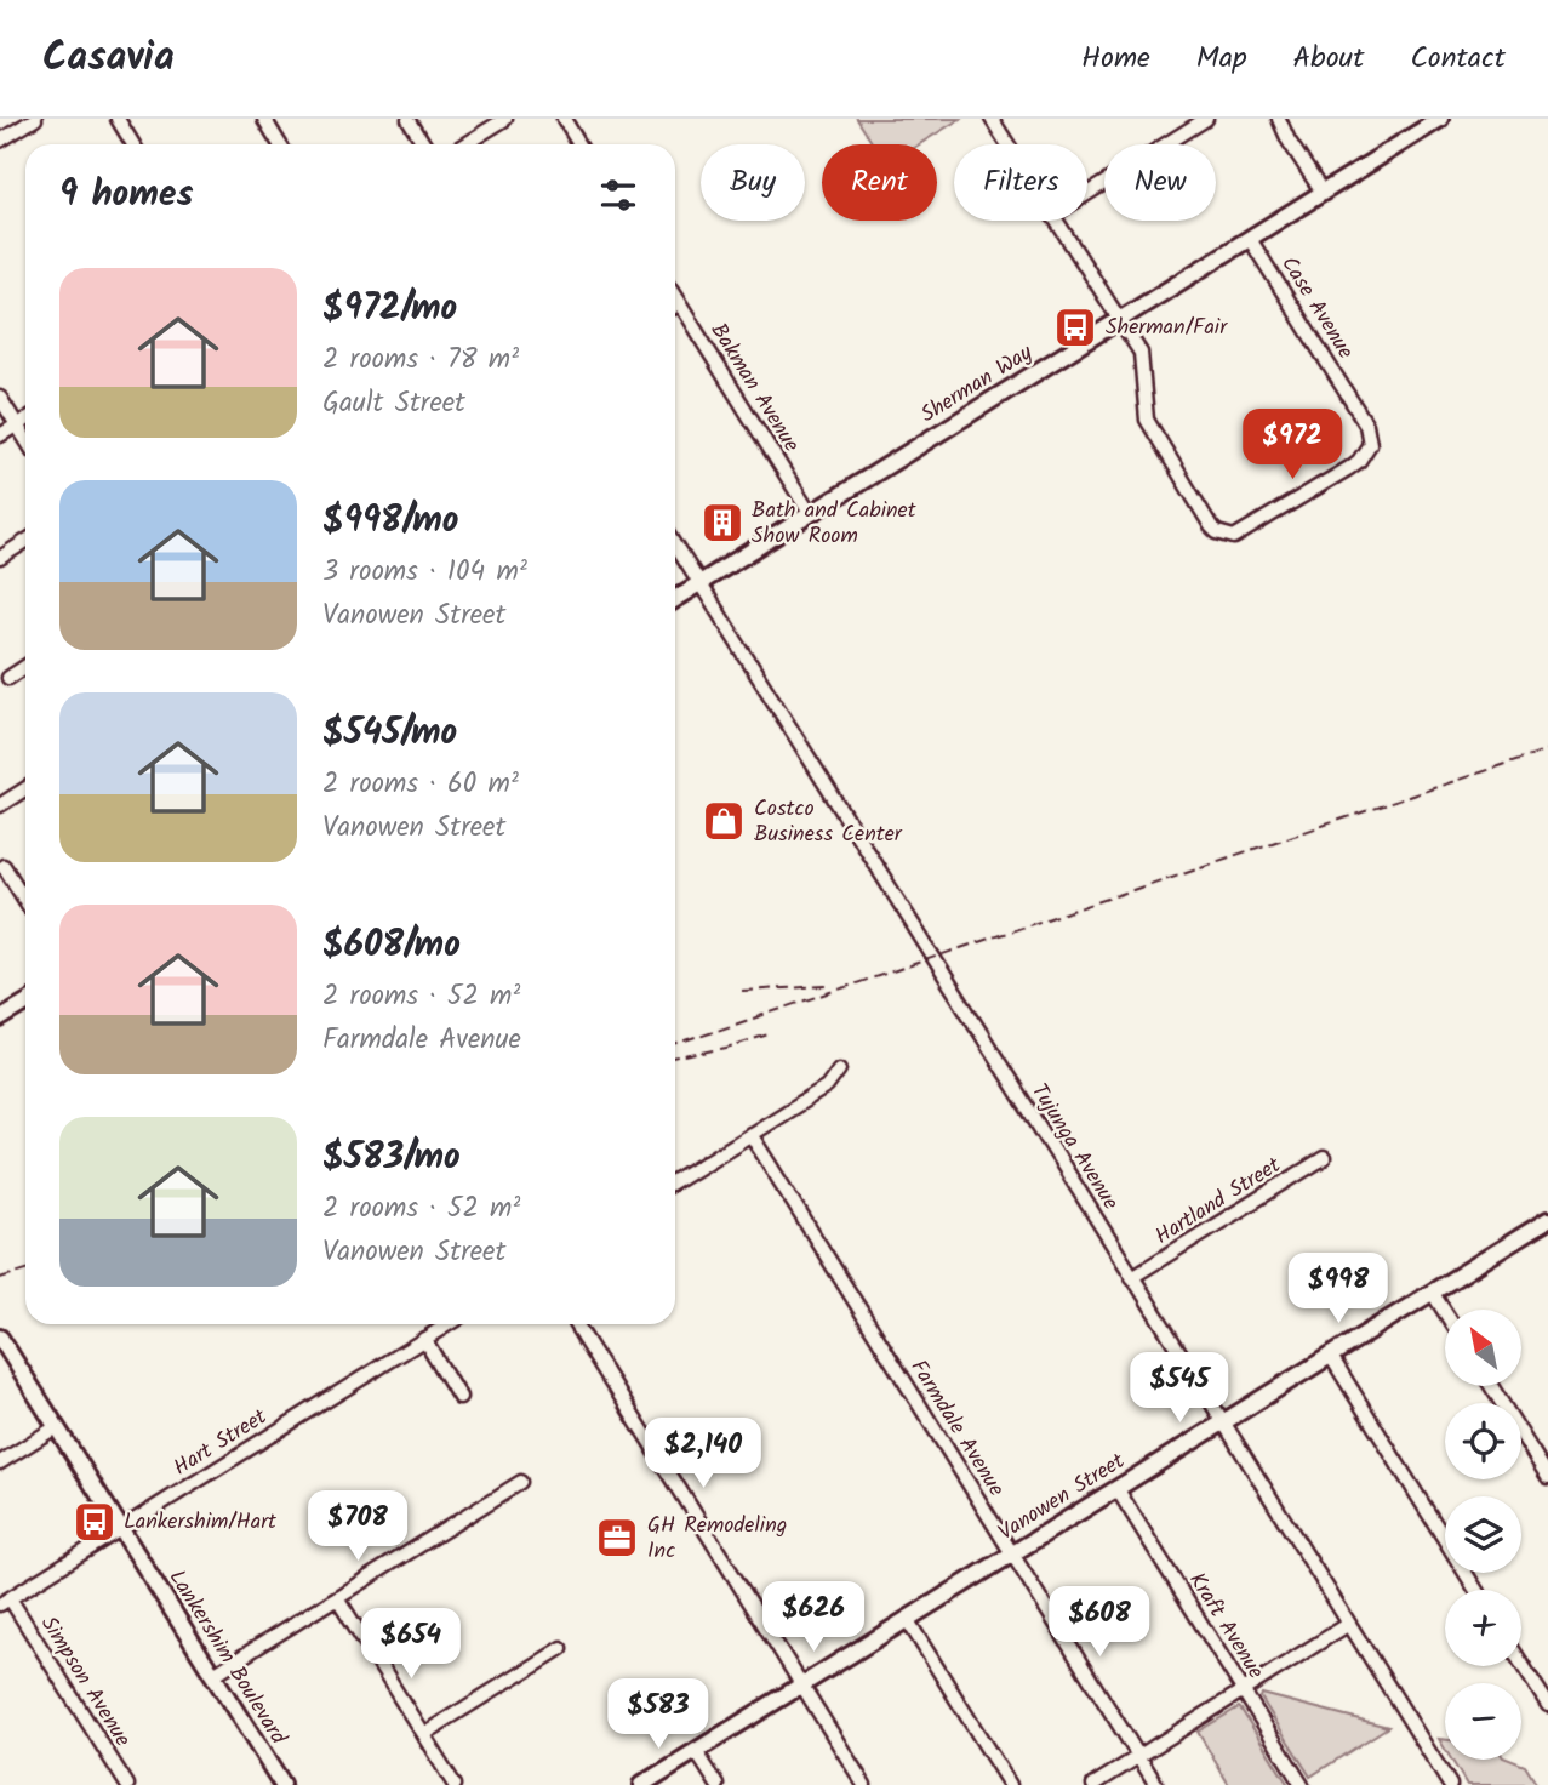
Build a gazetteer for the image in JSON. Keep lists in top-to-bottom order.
{
  "streets": {
    "main road": ["Sherman Way", "Vanowen Street", "Lankershim Boulevard"],
    "street": [
      "Case Avenue",
      "Bakman Avenue",
      "Tujunga Avenue",
      "Hartland Street",
      "Farmdale Avenue",
      "Hart Street",
      "Kraft Avenue",
      "Simpson Avenue"
    ]
  },
  "crossings": [
    ["Case Avenue", "Sherman Way"],
    ["Sherman Way", "Bakman Avenue"],
    ["Sherman Way", "Tujunga Avenue"],
    ["Tujunga Avenue", "Hartland Street"],
    ["Tujunga Avenue", "Vanowen Street"],
    ["Farmdale Avenue", "Vanowen Street"],
    ["Hart Street", "Lankershim Boulevard"],
    ["Hart Street", "Simpson Avenue"],
    ["Vanowen Street", "Kraft Avenue"]
  ],
  "places": {
    "bus stop": ["Sherman/Fair", "Lankershim/Hart"],
    "building": ["Bath and Cabinet Show Room"],
    "shop": ["Costco Business Center"],
    "office": ["GH Remodeling Inc"]
  },
  "north": "top left",
  "page": {
    "header": "Casavia",
    "nav": [
      "Home",
      "Map",
      "About",
      "Contact"
    ],
    "chip": [
      "Buy",
      "Rent",
      "Filters",
      "New"
    ],
    "heading": "9 homes",
    "list": [
      {
        "name": "$972/mo",
        "note": "2 rooms · 78 m² · Gault Street"
      },
      {
        "name": "$998/mo",
        "note": "3 rooms · 104 m² · Vanowen Street"
      },
      {
        "name": "$545/mo",
        "note": "2 rooms · 60 m² · Vanowen Street"
      },
      {
        "name": "$608/mo",
        "note": "2 rooms · 52 m² · Farmdale Avenue"
      },
      {
        "name": "$583/mo",
        "note": "2 rooms · 52 m² · Vanowen Street"
      }
    ],
    "price": [
      "$972",
      "$998",
      "$545",
      "$2,140",
      "$708",
      "$626",
      "$608",
      "$654",
      "$583"
    ],
    "map_buttons": ["+", "−"]
  }
}
